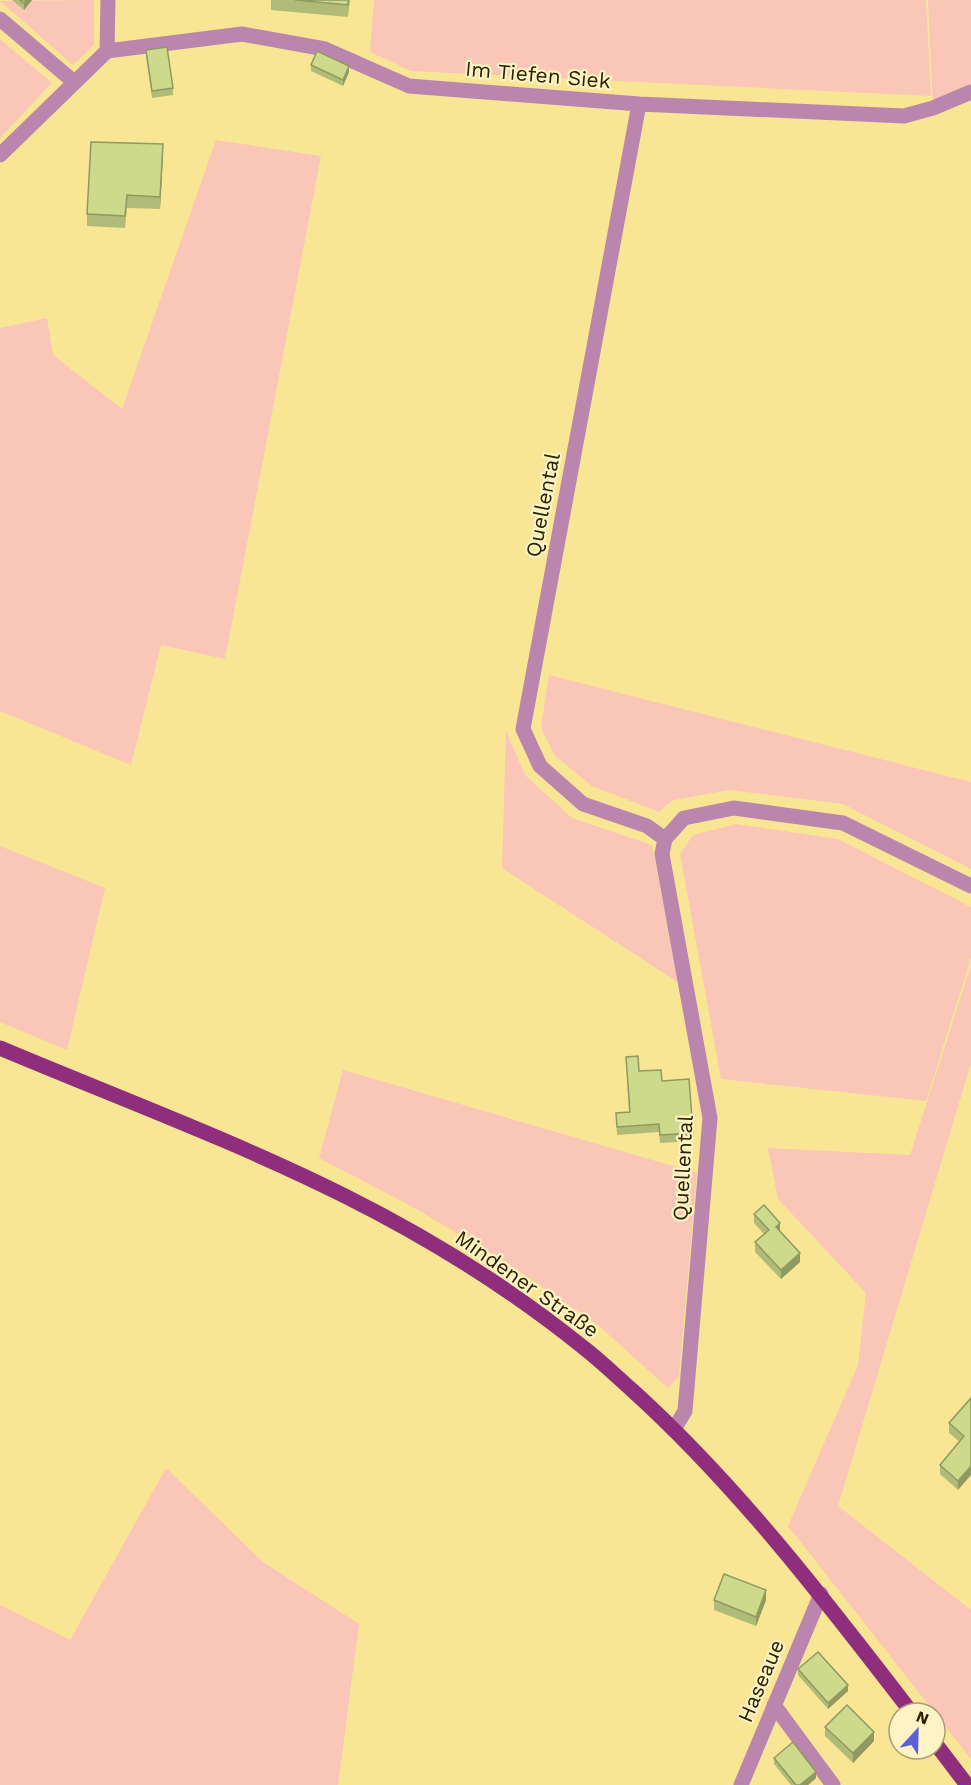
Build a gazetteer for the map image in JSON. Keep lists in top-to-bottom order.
{
  "streets": {
    "main road": ["Mindener Straße"],
    "street": ["Im Tiefen Siek", "Quellental", "Haseaue"]
  },
  "crossings": [
    ["Im Tiefen Siek", "Quellental"],
    ["Quellental", "Mindener Straße"],
    ["Mindener Straße", "Haseaue"]
  ],
  "north": "top"
}
